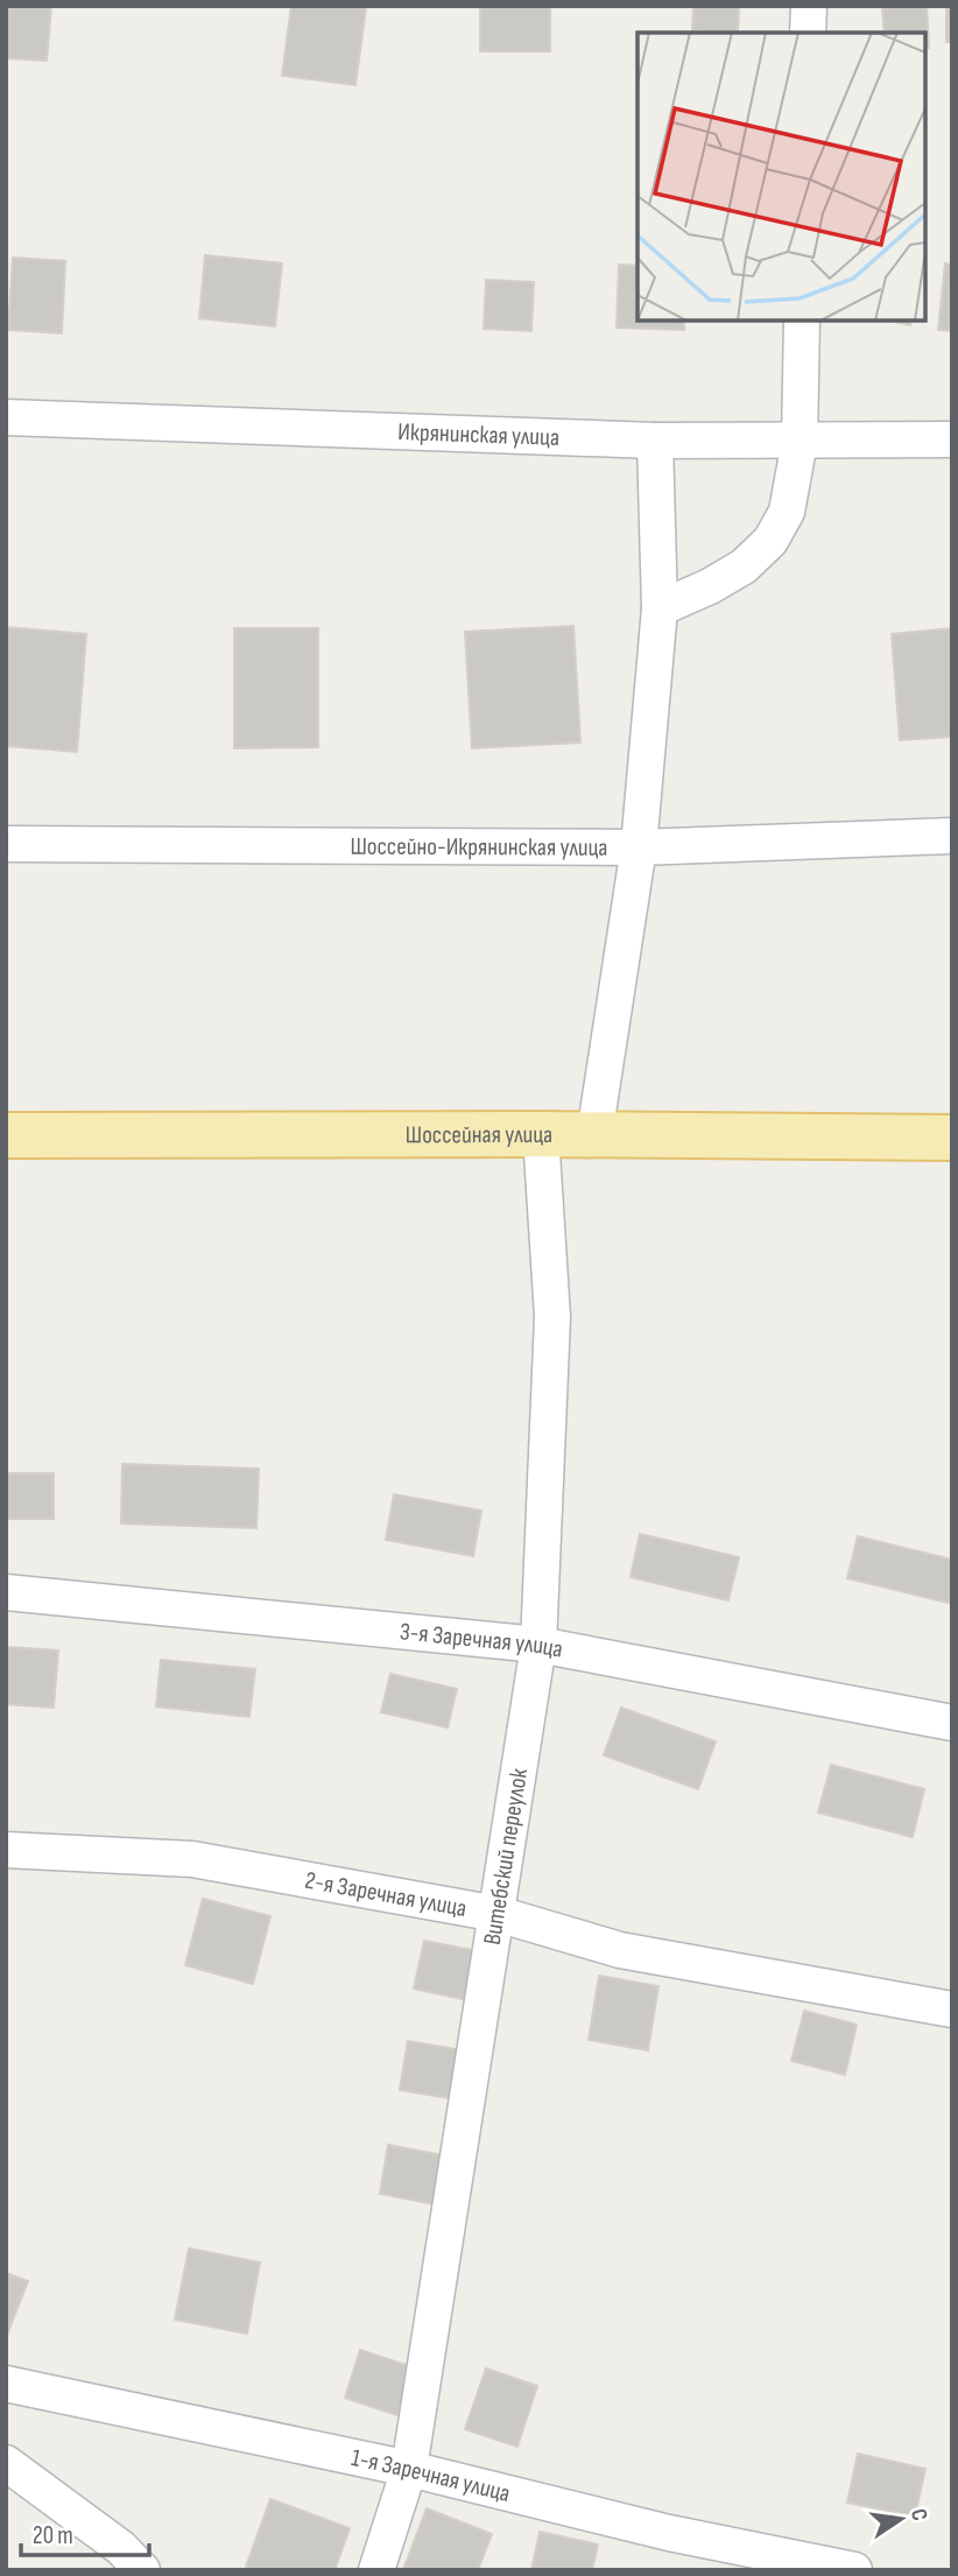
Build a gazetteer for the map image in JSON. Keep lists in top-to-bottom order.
{
  "streets": {
    "main road": ["Шоссейная улица"],
    "street": [
      "Икрянинская улица",
      "Шоссейно-Икрянинская улица",
      "3-я Заречная улица",
      "Витебский переулок",
      "2-я Заречная улица",
      "1-я Заречная улица"
    ]
  },
  "crossings": [
    ["Шоссейная улица", "Витебский переулок"],
    ["3-я Заречная улица", "Витебский переулок"],
    ["Витебский переулок", "2-я Заречная улица"],
    ["Витебский переулок", "1-я Заречная улица"]
  ],
  "scale_bar": "20 m",
  "north": "right"
}
